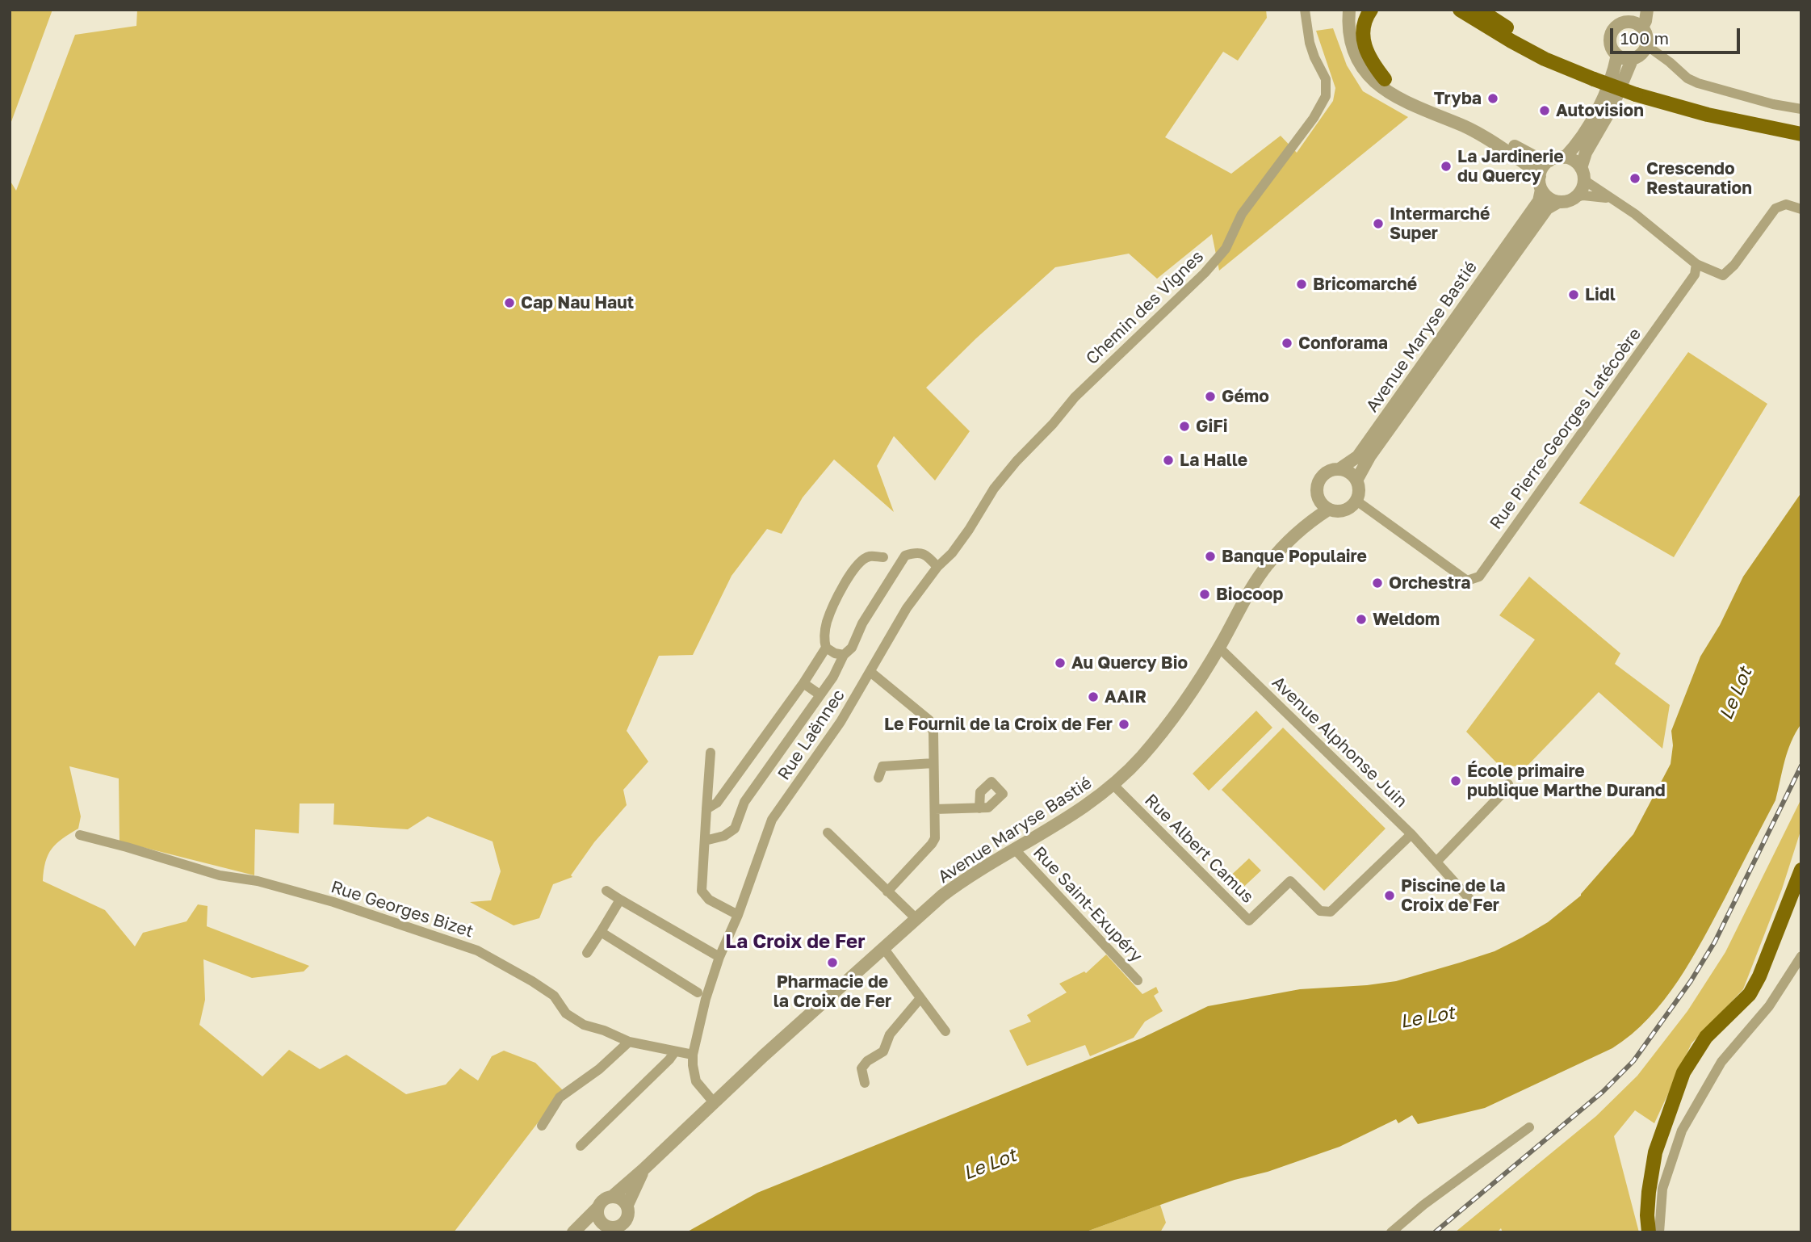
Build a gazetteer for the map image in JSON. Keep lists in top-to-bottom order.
{
  "streets": {
    "street": [
      "Chemin des Vignes",
      "Avenue Maryse Bastié",
      "Rue Pierre-Georges Latécoère",
      "Rue Laënnec",
      "Avenue Alphonse Juin",
      "Rue Albert Camus",
      "Rue Saint-Exupéry",
      "Rue Georges Bizet"
    ]
  },
  "crossings": [
    ["Chemin des Vignes", "Rue Laënnec"],
    ["Avenue Maryse Bastié", "Rue Pierre-Georges Latécoère"],
    ["Avenue Maryse Bastié", "Rue Laënnec"],
    ["Avenue Maryse Bastié", "Avenue Alphonse Juin"],
    ["Avenue Maryse Bastié", "Rue Albert Camus"],
    ["Avenue Maryse Bastié", "Rue Saint-Exupéry"],
    ["Rue Laënnec", "Rue Georges Bizet"],
    ["Avenue Alphonse Juin", "Rue Albert Camus"]
  ],
  "districts": ["La Croix de Fer"],
  "water": ["Le Lot"],
  "places": [
    "Tryba",
    "Autovision",
    "La Jardinerie du Quercy",
    "Crescendo Restauration",
    "Intermarché Super",
    "Bricomarché",
    "Lidl",
    "Cap Nau Haut",
    "Conforama",
    "Gémo",
    "GiFi",
    "La Halle",
    "Banque Populaire",
    "Orchestra",
    "Biocoop",
    "Weldom",
    "Au Quercy Bio",
    "AAIR",
    "Le Fournil de la Croix de Fer",
    "École primaire publique Marthe Durand",
    "Piscine de la Croix de Fer",
    "Pharmacie de la Croix de Fer"
  ],
  "scale_bar": "100 m"
}
